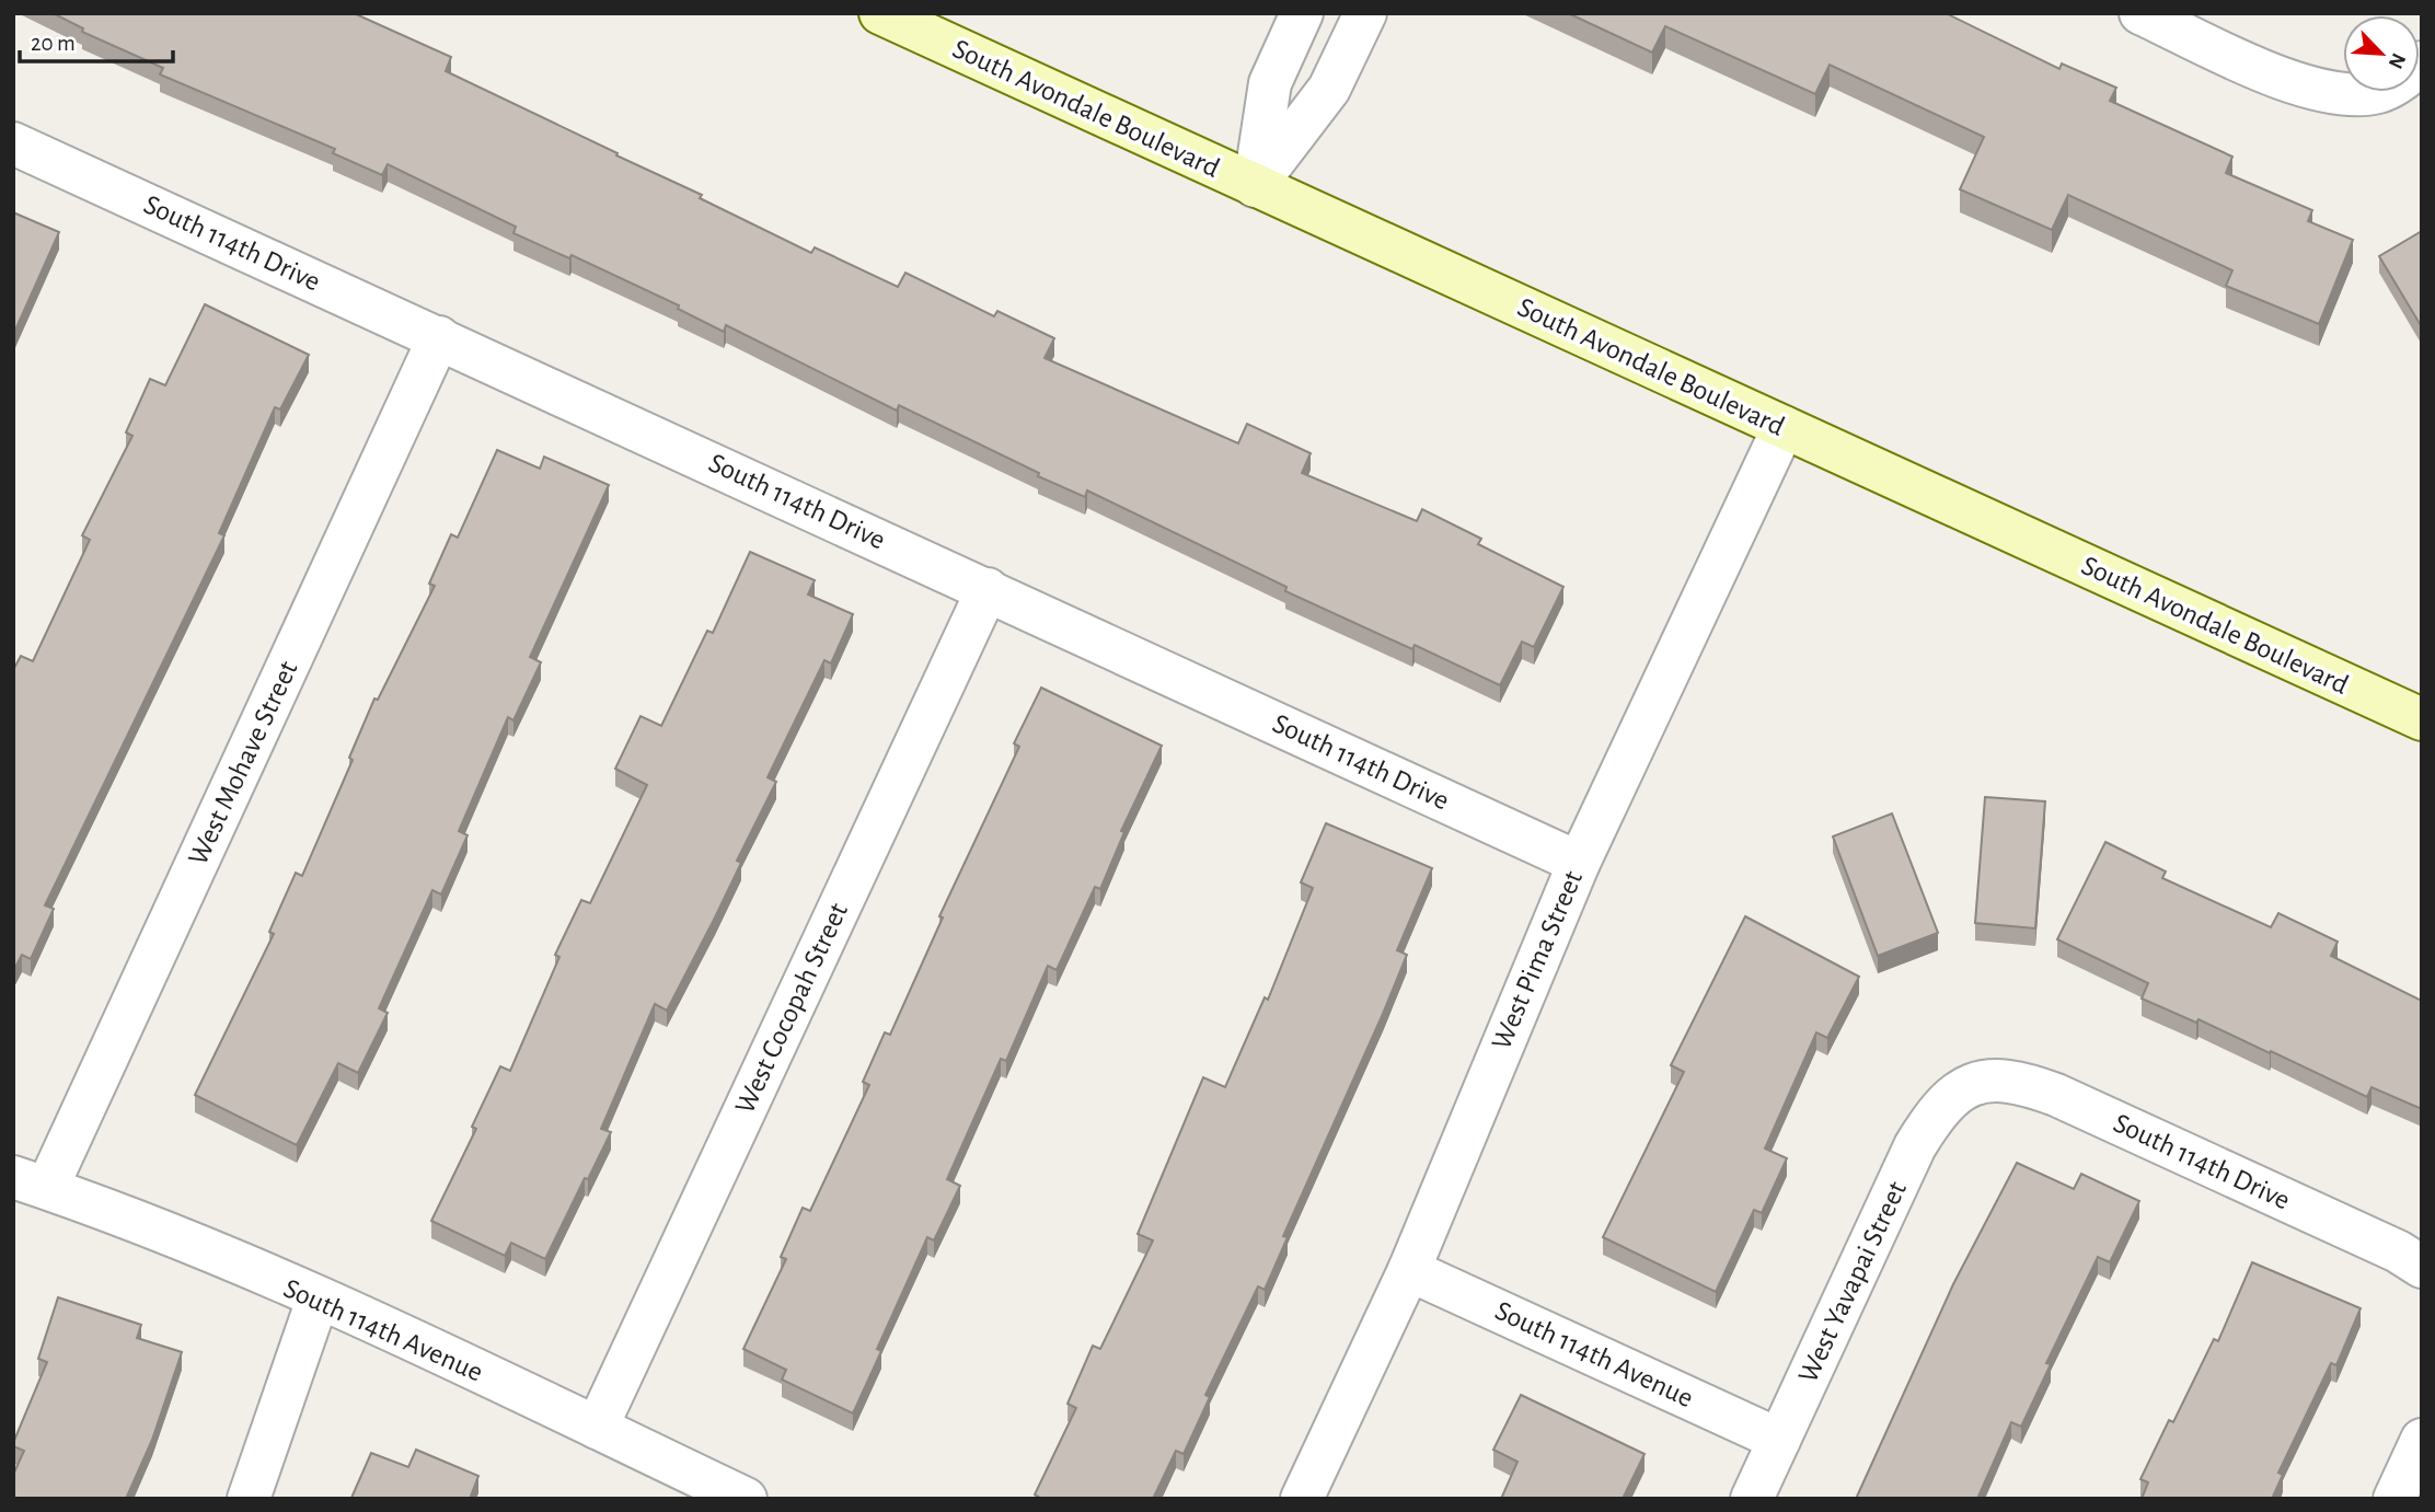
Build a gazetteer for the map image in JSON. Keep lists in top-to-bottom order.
{
  "streets": {
    "main road": ["South Avondale Boulevard"],
    "street": [
      "South 114th Drive",
      "West Mohave Street",
      "West Pima Street",
      "West Cocopah Street",
      "West Yavapai Street",
      "South 114th Avenue"
    ]
  },
  "crossings": [
    ["South Avondale Boulevard", "West Pima Street"],
    ["South 114th Drive", "West Mohave Street"],
    ["South 114th Drive", "West Pima Street"],
    ["South 114th Drive", "West Cocopah Street"],
    ["South 114th Drive", "West Yavapai Street"],
    ["West Mohave Street", "South 114th Avenue"],
    ["West Pima Street", "South 114th Avenue"],
    ["West Cocopah Street", "South 114th Avenue"],
    ["West Yavapai Street", "South 114th Avenue"]
  ],
  "scale_bar": "20 m",
  "north": "bottom right"
}
